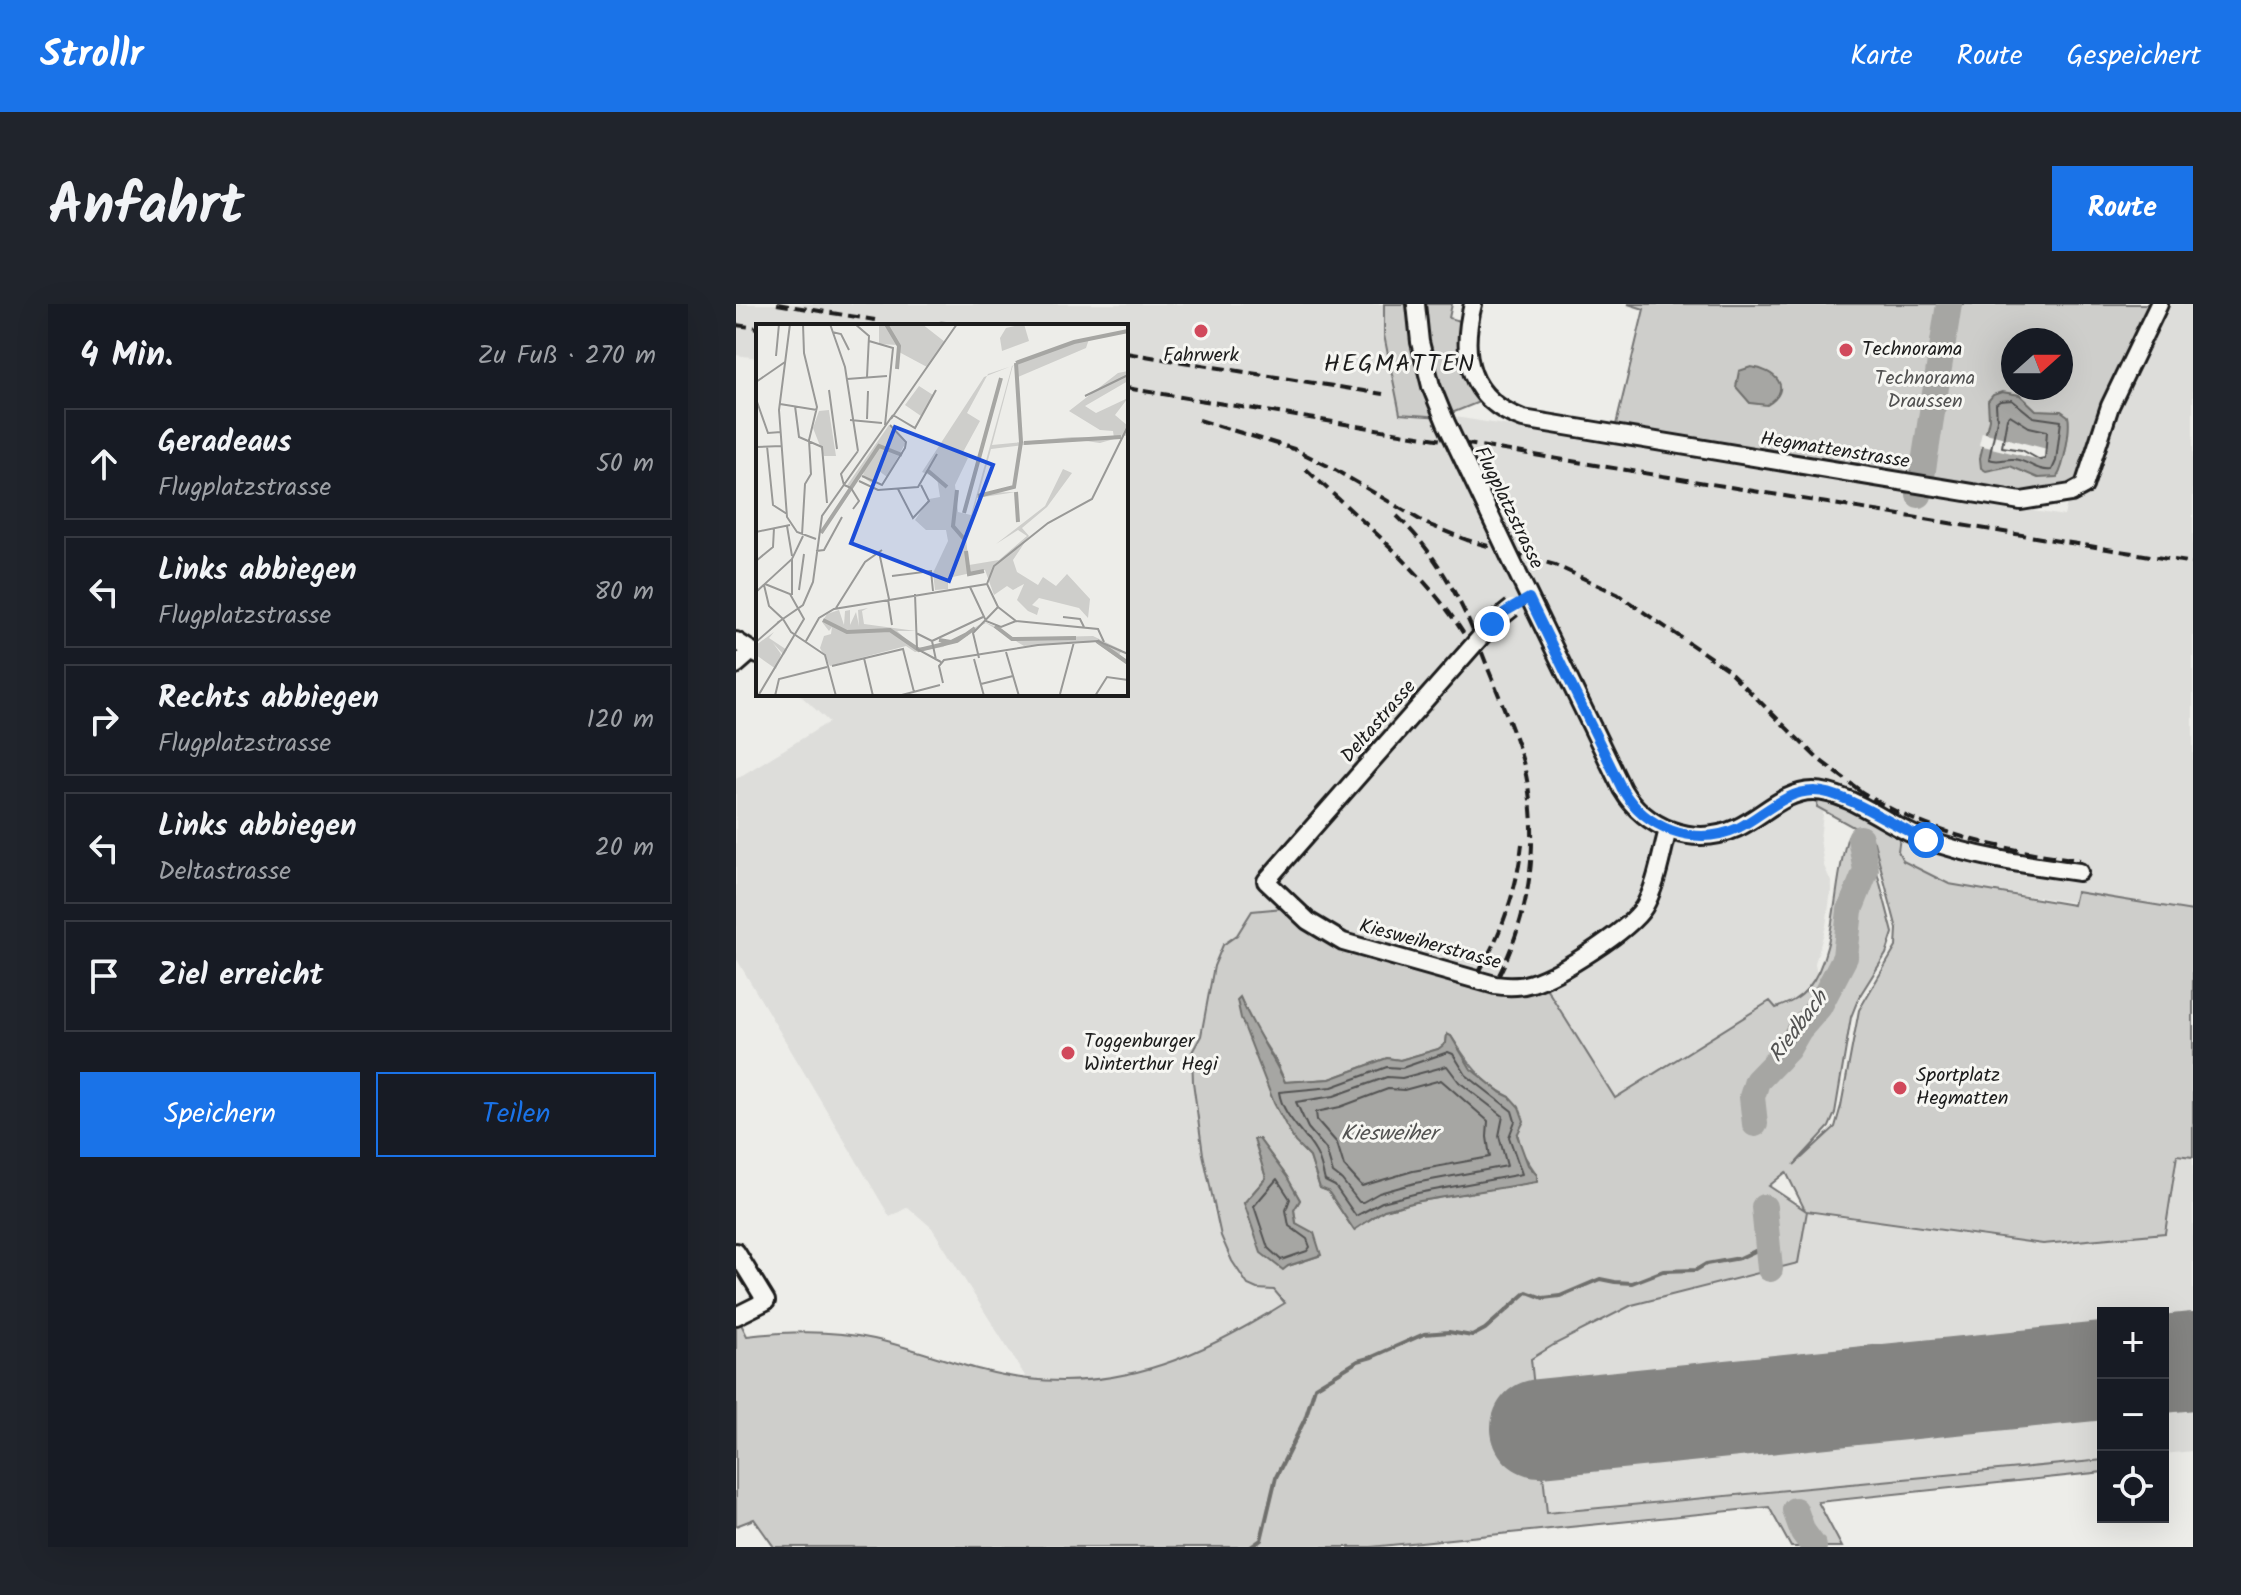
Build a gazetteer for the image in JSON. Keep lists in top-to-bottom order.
{
  "streets": {
    "street": [
      "Hegmattenstrasse",
      "Flugplatzstrasse",
      "Deltastrasse",
      "Kiesweiherstrasse"
    ]
  },
  "crossings": [
    ["Flugplatzstrasse", "Deltastrasse"],
    ["Flugplatzstrasse", "Kiesweiherstrasse"],
    ["Deltastrasse", "Kiesweiherstrasse"]
  ],
  "districts": ["HEGMATTEN"],
  "water": ["Riedbach", "Kiesweiher"],
  "parks": ["Technorama Draussen"],
  "places": [
    "Fahrwerk",
    "Technorama",
    "Toggenburger Winterthur Hegi",
    "Sportplatz Hegmatten"
  ],
  "north": "right",
  "page": {
    "header": "Strollr",
    "nav": ["Karte", "Route", "Gespeichert"],
    "title": "Anfahrt",
    "buttons": [
      "Route",
      ["Speichern", "Teilen"]
    ],
    "heading": ["4 Min.", "Zu Fuß · 270 m"],
    "list": [
      ["Geradeaus", "Flugplatzstrasse", "50 m"],
      ["Links abbiegen", "Flugplatzstrasse", "80 m"],
      ["Rechts abbiegen", "Flugplatzstrasse", "120 m"],
      ["Links abbiegen", "Deltastrasse", "20 m"],
      "Ziel erreicht"
    ],
    "map_buttons": ["+", "−"]
  }
}
